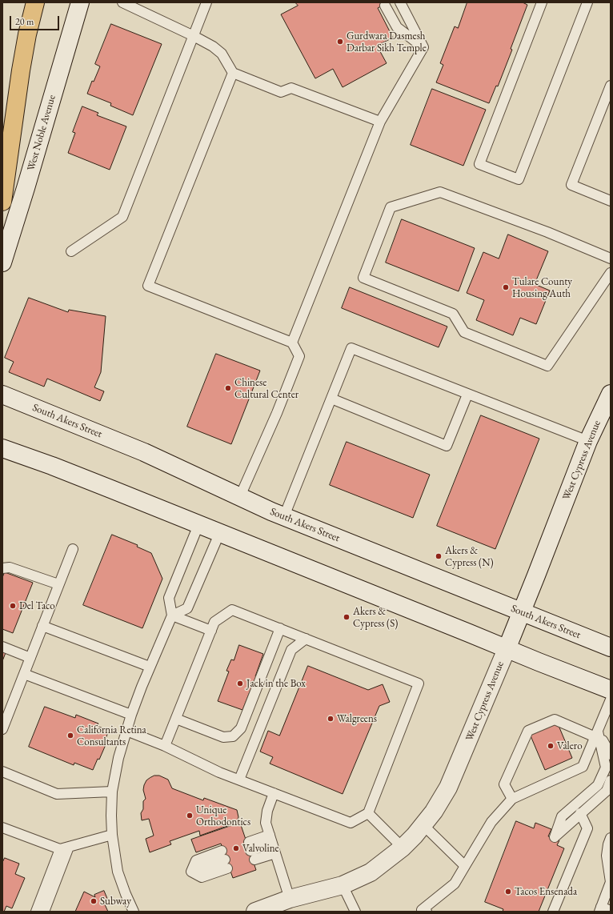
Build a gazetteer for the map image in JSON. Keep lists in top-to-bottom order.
{
  "streets": {
    "main road": ["West Noble Avenue", "South Akers Street", "West Cypress Avenue"]
  },
  "crossings": [
    ["South Akers Street", "West Cypress Avenue"]
  ],
  "places": [
    "Gurdwara Dasmesh Darbar Sikh Temple",
    "Tulare County Housing Auth",
    "Chinese Cultural Center",
    "Akers & Cypress (N)",
    "Del Taco",
    "Akers & Cypress (S)",
    "Jack in the Box",
    "Walgreens",
    "California Retina Consultants",
    "Valero",
    "Unique Orthodontics",
    "Valvoline",
    "Tacos Ensenada",
    "Subway"
  ],
  "scale_bar": "20 m"
}
